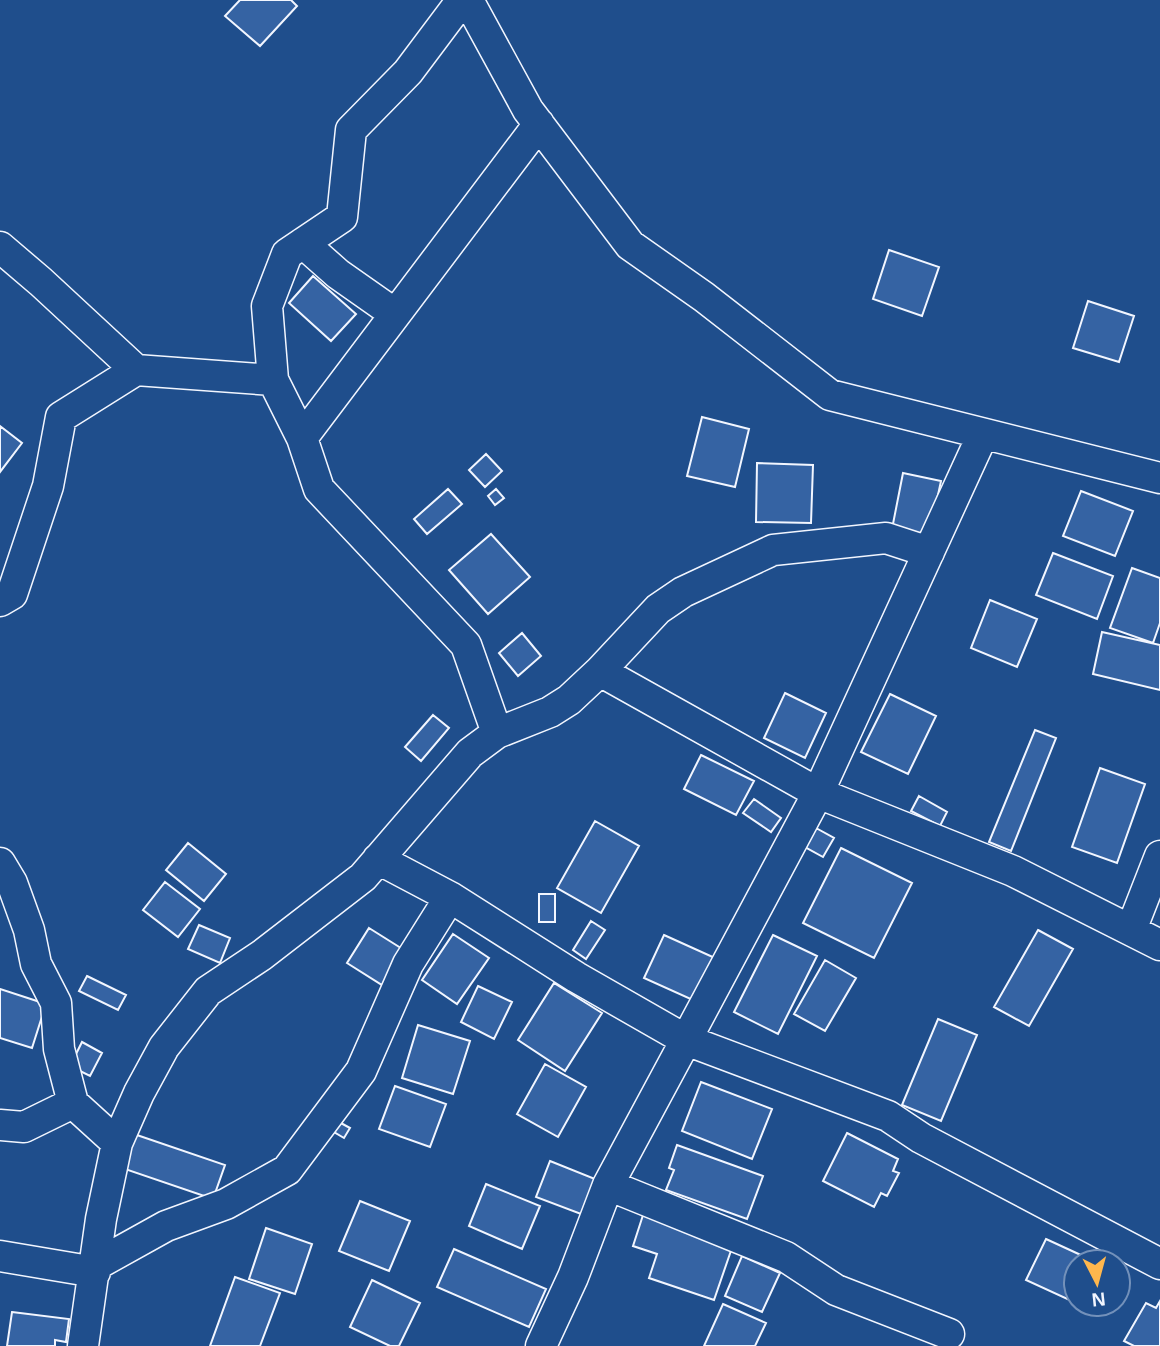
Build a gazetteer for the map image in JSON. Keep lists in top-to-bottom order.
{
  "north": "bottom"
}
